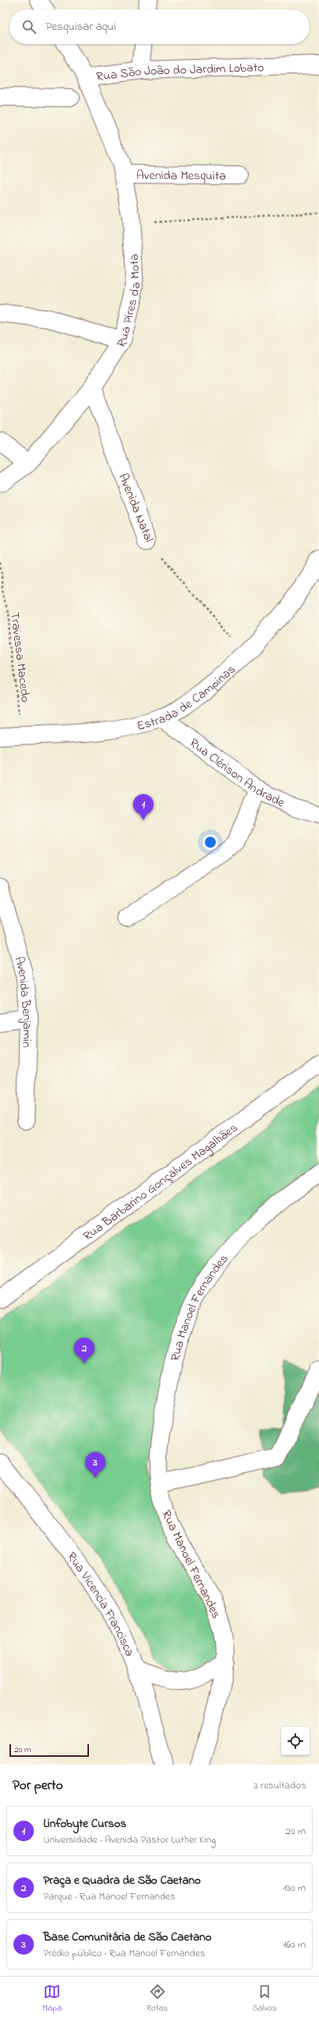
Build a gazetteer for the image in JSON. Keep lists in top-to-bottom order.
{
  "streets": {
    "street": [
      "Rua São João do Jardim Lobato",
      "Avenida Mesquita",
      "Rua Pires da Mota",
      "Avenida Natal",
      "Estrada de Campinas",
      "Rua Clérison Andrade",
      "Avenida Benjamin",
      "Rua Barbarino Gonçalves Magalhães",
      "Rua Manoel Fernandes",
      "Rua Vicencia Francisca"
    ],
    "path": ["Travessa Macedo"]
  },
  "crossings": [
    ["Rua São João do Jardim Lobato", "Rua Pires da Mota"],
    ["Avenida Mesquita", "Rua Pires da Mota"],
    ["Rua Pires da Mota", "Avenida Natal"],
    ["Avenida Natal", "Estrada de Campinas"],
    ["Travessa Macedo", "Estrada de Campinas"],
    ["Estrada de Campinas", "Rua Clérison Andrade"]
  ],
  "scale_bar": "20 m",
  "page": {
    "search": "Pesquisar aqui",
    "pins": ["1", "2", "3"],
    "scale": "20 m",
    "heading": ["Por perto", "3 resultados"],
    "list": [
      {
        "mark": "1",
        "name": "Linfobyte Cursos",
        "note": "Universidade · Avenida Pastor Luther King",
        "value": "20 m"
      },
      {
        "mark": "2",
        "name": "Praça e Quadra de São Caetano",
        "note": "Parque · Rua Manoel Fernandes",
        "value": "130 m"
      },
      {
        "mark": "3",
        "name": "Base Comunitária de São Caetano",
        "note": "Prédio público · Rua Manoel Fernandes",
        "value": "160 m"
      }
    ],
    "nav": ["Mapa", "Rotas", "Salvos"]
  }
}
